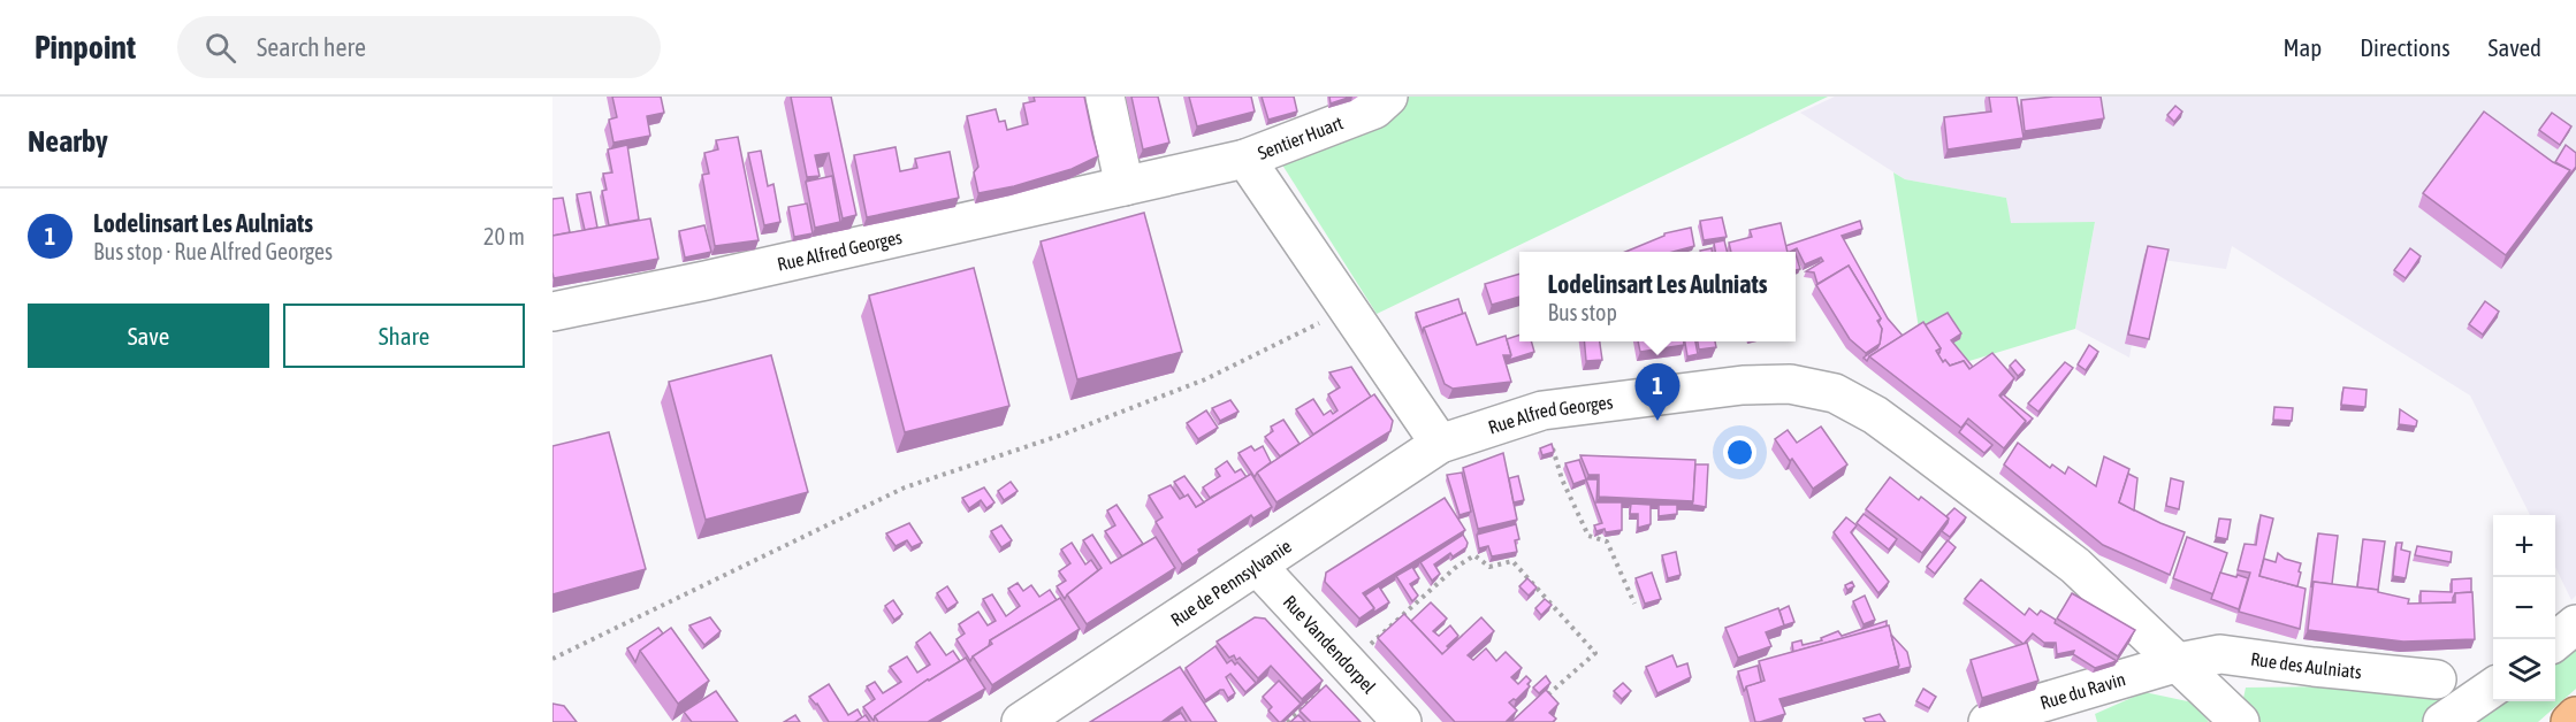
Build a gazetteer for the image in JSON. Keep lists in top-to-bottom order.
{
  "streets": {
    "street": [
      "Sentier Huart",
      "Rue Alfred Georges",
      "Rue de Pennsylvanie",
      "Rue Vandendorpel",
      "Rue des Aulniats",
      "Rue du Ravin"
    ]
  },
  "crossings": [
    ["Sentier Huart", "Rue Alfred Georges"],
    ["Rue Alfred Georges", "Rue de Pennsylvanie"],
    ["Rue Alfred Georges", "Rue des Aulniats"],
    ["Rue Alfred Georges", "Rue du Ravin"],
    ["Rue de Pennsylvanie", "Rue Vandendorpel"],
    ["Rue des Aulniats", "Rue du Ravin"]
  ],
  "page": {
    "header": "Pinpoint",
    "search": "Search here",
    "nav": ["Map", "Directions", "Saved"],
    "heading": "Nearby",
    "list": [
      {
        "mark": "1",
        "name": "Lodelinsart Les Aulniats",
        "note": "Bus stop · Rue Alfred Georges",
        "value": "20 m"
      }
    ],
    "popup": ["Lodelinsart Les Aulniats", "Bus stop"],
    "buttons": ["Save", "Share"],
    "pins": "1",
    "map_buttons": ["+", "−"]
  }
}
